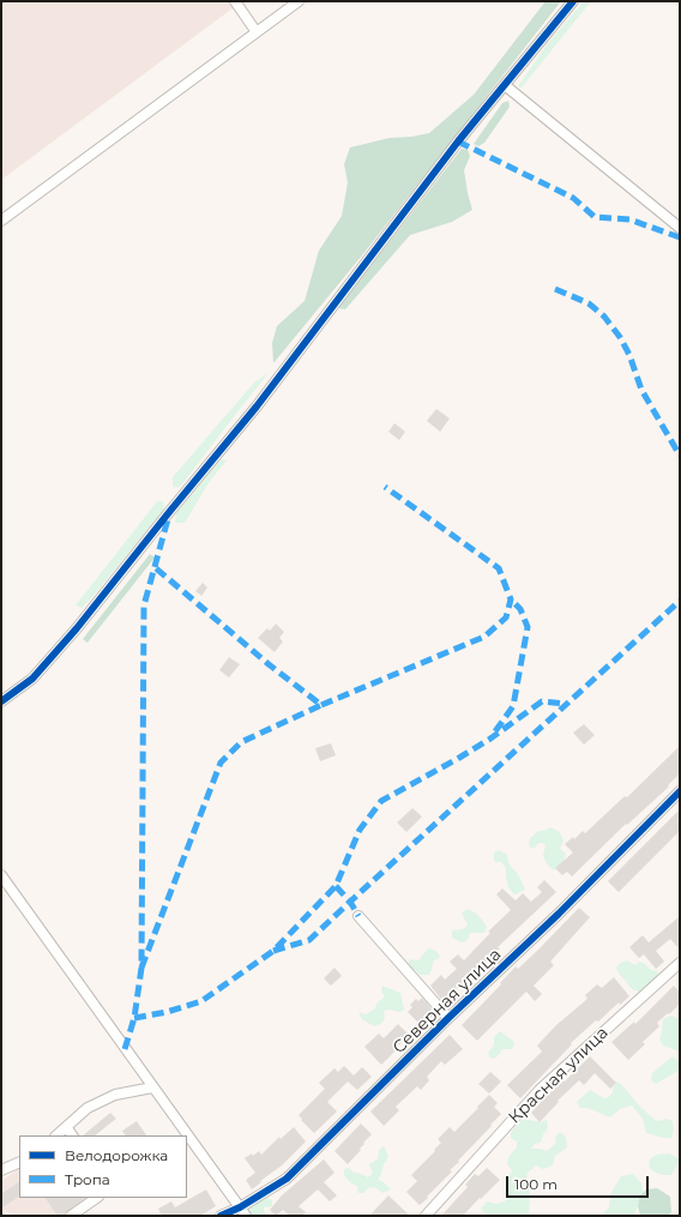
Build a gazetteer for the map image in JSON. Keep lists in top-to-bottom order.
{
  "streets": {
    "street": ["Северная улица", "Красная улица"]
  },
  "legend": ["Велодорожка", "Тропа"],
  "scale_bar": "100 m"
}
